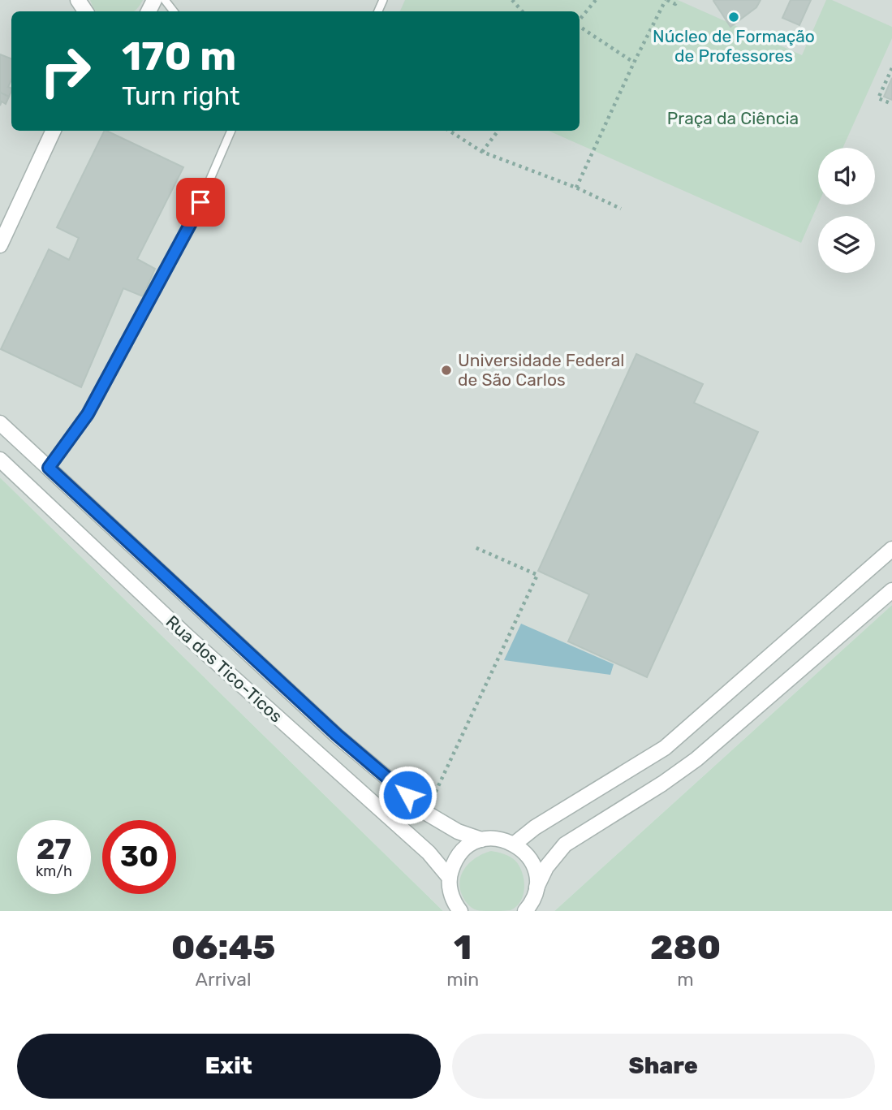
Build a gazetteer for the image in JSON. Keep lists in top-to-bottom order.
{
  "streets": {
    "street": ["Rua dos Tico-Ticos"]
  },
  "parks": ["Praça da Ciência"],
  "places": ["Núcleo de Formação de Professores", "Universidade Federal de São Carlos"],
  "page": {
    "turn": ["170 m", "Turn right"],
    "speed": "27 km/h",
    "limit": "30",
    "eta": [
      "06:45",
      "Arrival",
      "1",
      "min",
      "280",
      "m"
    ],
    "buttons": ["Exit", "Share"]
  }
}
